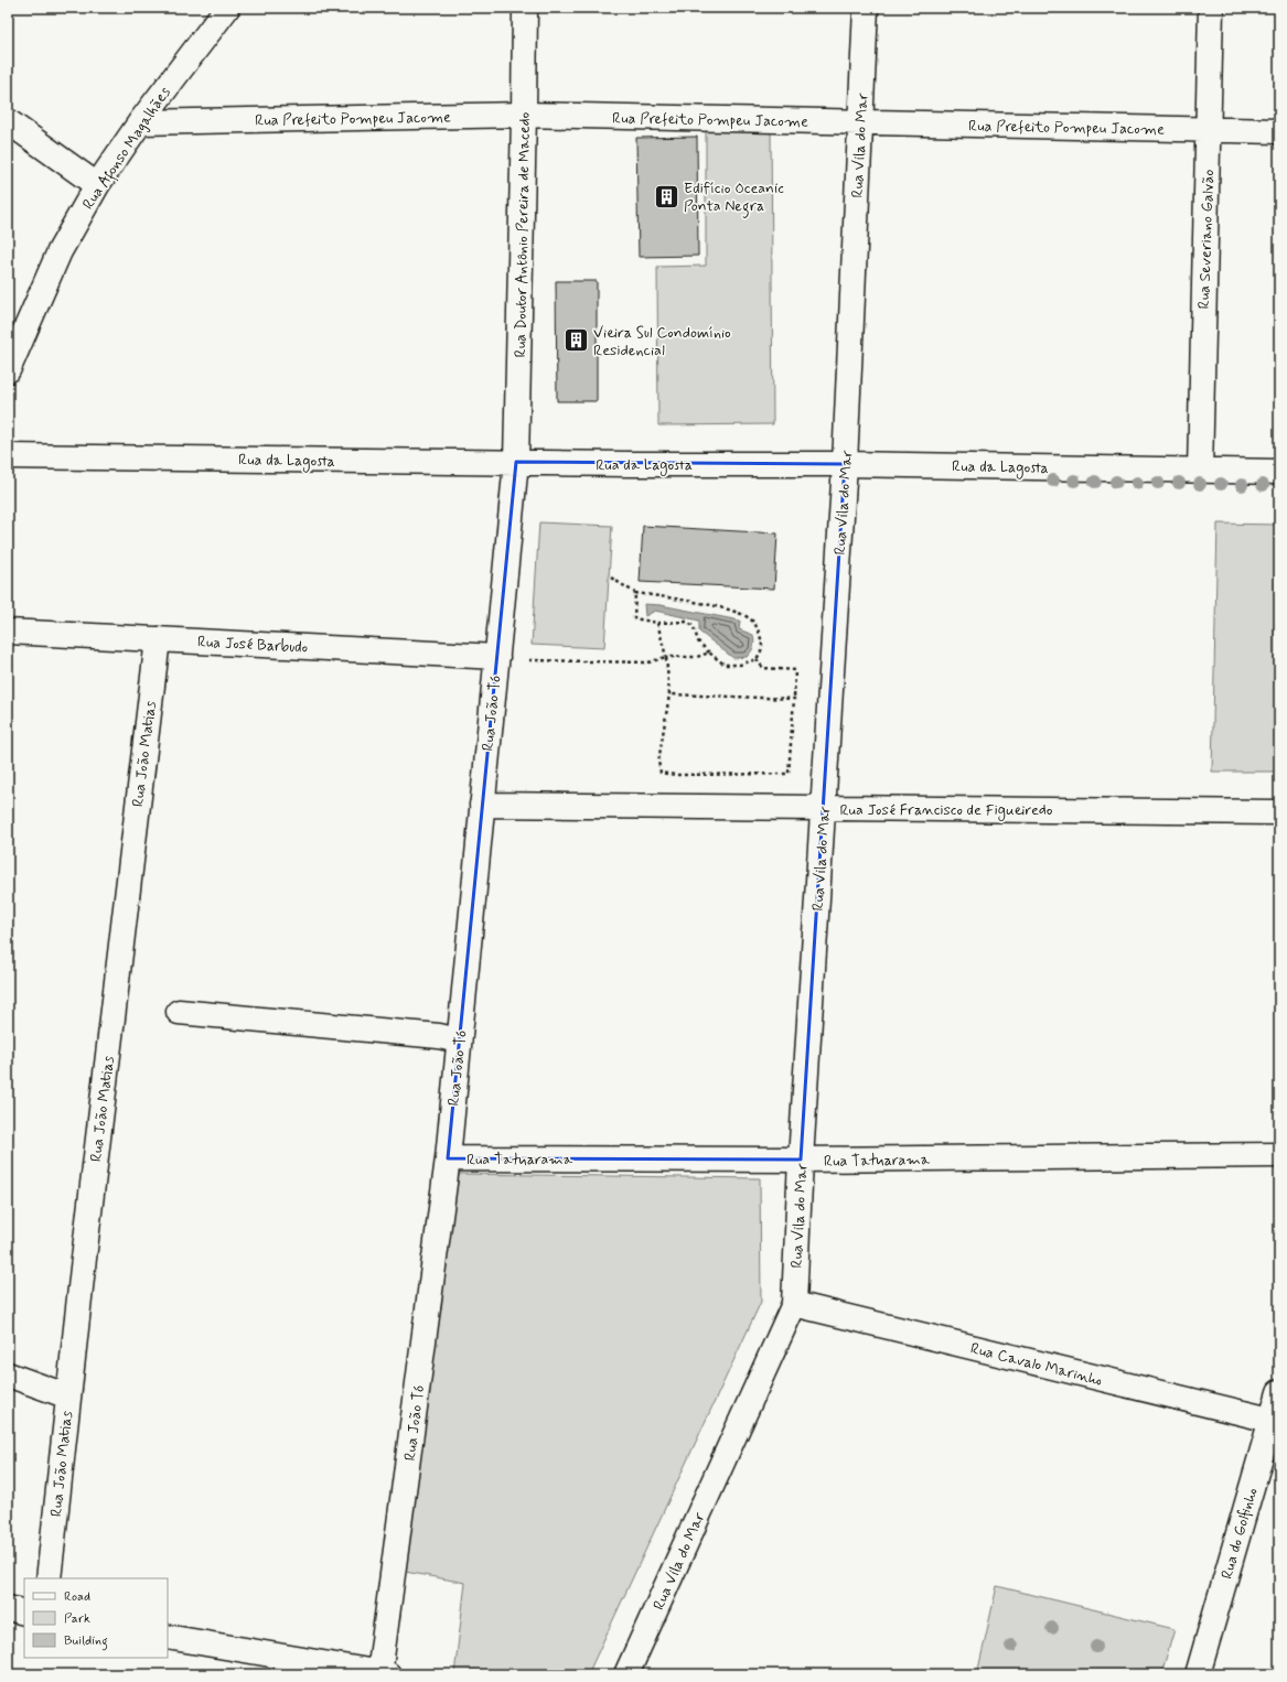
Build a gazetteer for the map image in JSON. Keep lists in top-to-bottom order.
{
  "streets": {
    "street": [
      "Rua Prefeito Pompeu Jacome",
      "Rua Vila do Mar",
      "Rua Afonso Magalhães",
      "Rua Doutor Antônio Pereira de Macedo",
      "Rua Severiano Galvão",
      "Rua da Lagosta",
      "Rua José Barbudo",
      "Rua João Tó",
      "Rua João Matias",
      "Rua José Francisco de Figueiredo",
      "Rua Tatuarama",
      "Rua Cavalo Marinho",
      "Rua do Golfinho"
    ]
  },
  "crossings": [
    ["Rua Prefeito Pompeu Jacome", "Rua Vila do Mar"],
    ["Rua Prefeito Pompeu Jacome", "Rua Afonso Magalhães"],
    ["Rua Prefeito Pompeu Jacome", "Rua Doutor Antônio Pereira de Macedo"],
    ["Rua Prefeito Pompeu Jacome", "Rua Severiano Galvão"],
    ["Rua Vila do Mar", "Rua da Lagosta"],
    ["Rua Vila do Mar", "Rua José Francisco de Figueiredo"],
    ["Rua Vila do Mar", "Rua Tatuarama"],
    ["Rua Vila do Mar", "Rua Cavalo Marinho"],
    ["Rua Doutor Antônio Pereira de Macedo", "Rua da Lagosta"],
    ["Rua Doutor Antônio Pereira de Macedo", "Rua João Tó"],
    ["Rua Severiano Galvão", "Rua da Lagosta"],
    ["Rua da Lagosta", "Rua João Tó"],
    ["Rua José Barbudo", "Rua João Tó"],
    ["Rua José Barbudo", "Rua João Matias"],
    ["Rua João Tó", "Rua José Francisco de Figueiredo"],
    ["Rua João Tó", "Rua Tatuarama"],
    ["Rua Cavalo Marinho", "Rua do Golfinho"]
  ],
  "places": {
    "building": ["Edifício Oceanic Ponta Negra", "Vieira Sul Condomínio Residencial"]
  },
  "legend": ["Road", "Park", "Building"]
}
